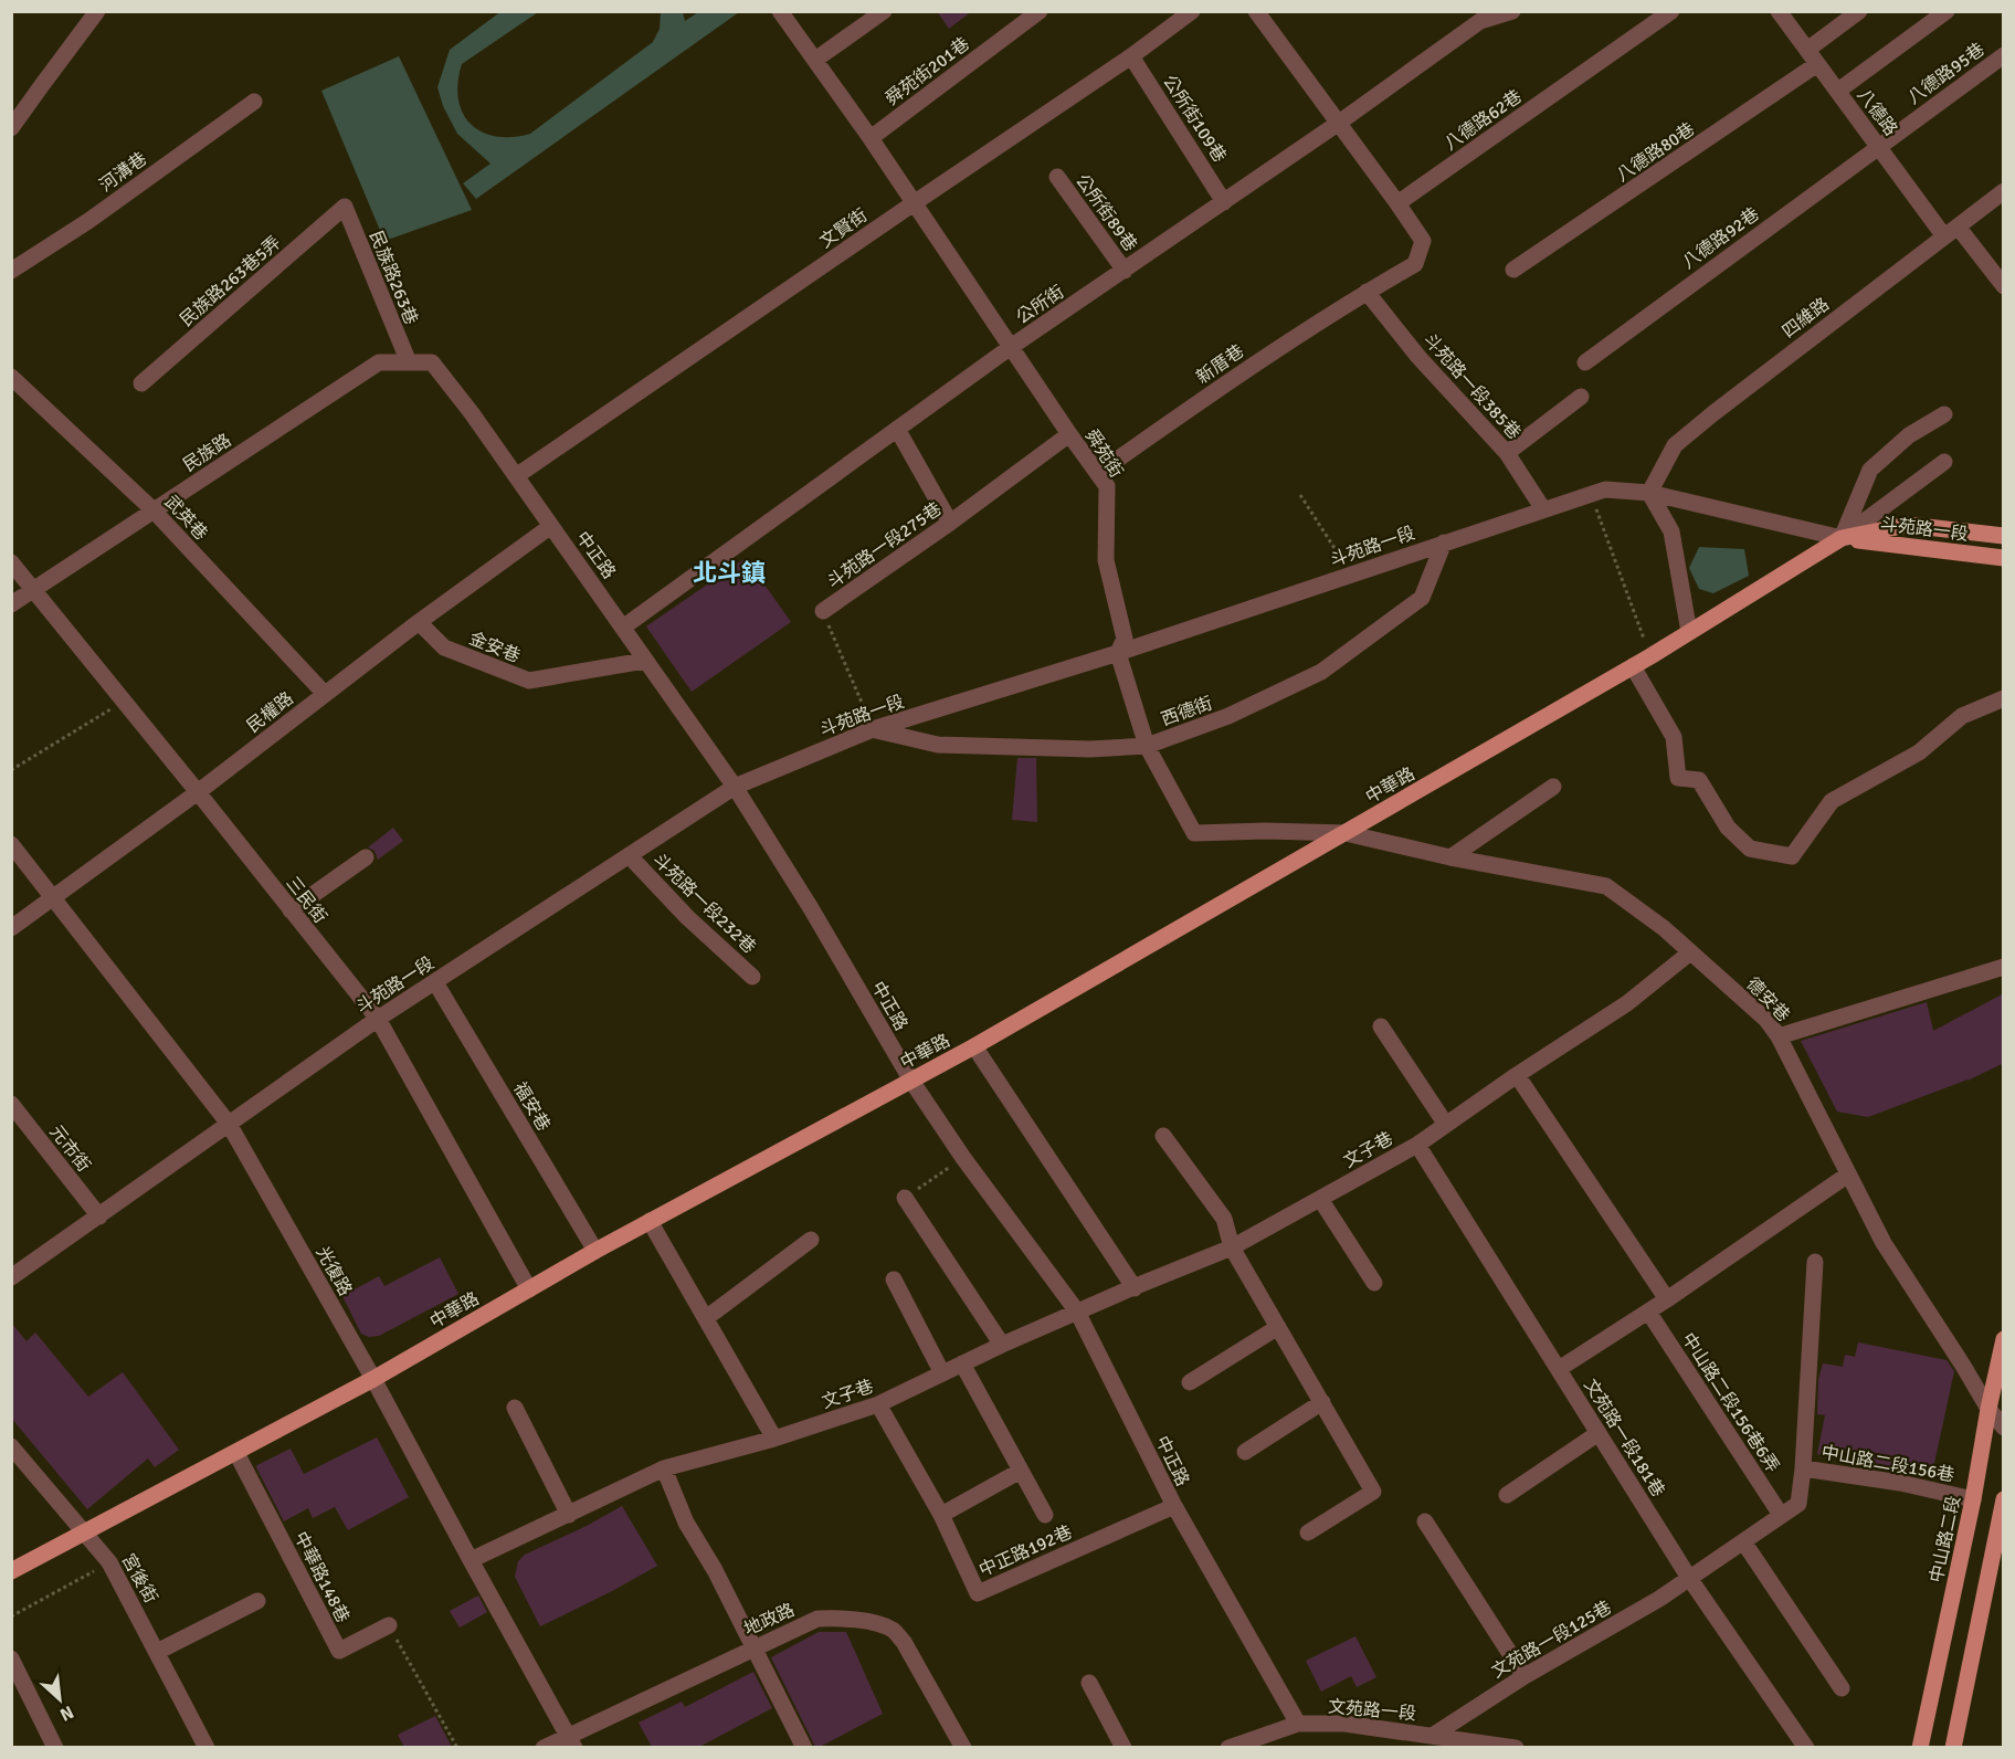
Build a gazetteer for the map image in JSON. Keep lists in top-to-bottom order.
{
  "streets": {
    "main road": ["斗苑路一段", "中華路", "中山路二段"],
    "street": [
      "舜苑街201巷",
      "八德路95巷",
      "八德路",
      "公所街109巷",
      "八德路62巷",
      "八德路80巷",
      "河溝巷",
      "公所街89巷",
      "文賢街",
      "八德路92巷",
      "民族路263巷",
      "民族路263巷5弄",
      "公所街",
      "四維路",
      "新厝巷",
      "斗苑路一段385巷",
      "民族路",
      "舜苑街",
      "武英巷",
      "斗苑路一段275巷",
      "中正路",
      "金安巷",
      "西德街",
      "民權路",
      "三民街",
      "斗苑路一段232巷",
      "德安巷",
      "福安巷",
      "元市街",
      "文子巷",
      "光復路",
      "中山路二段156巷6弄",
      "文苑路一段181巷",
      "中山路二段156巷",
      "中正路192巷",
      "中華路148巷",
      "宮後街",
      "地政路",
      "文苑路一段125巷",
      "文苑路一段"
    ]
  },
  "crossings": [
    ["舜苑街201巷", "舜苑街"],
    ["八德路95巷", "八德路"],
    ["八德路95巷", "八德路92巷"],
    ["八德路", "八德路80巷"],
    ["八德路", "八德路92巷"],
    ["八德路", "四維路"],
    ["公所街109巷", "文賢街"],
    ["公所街109巷", "公所街"],
    ["八德路62巷", "新厝巷"],
    ["公所街89巷", "公所街"],
    ["文賢街", "舜苑街"],
    ["文賢街", "中正路"],
    ["民族路263巷", "民族路263巷5弄"],
    ["民族路263巷", "民族路"],
    ["公所街", "舜苑街"],
    ["公所街", "中正路"],
    ["四維路", "斗苑路一段"],
    ["新厝巷", "斗苑路一段385巷"],
    ["新厝巷", "舜苑街"],
    ["斗苑路一段385巷", "斗苑路一段"],
    ["民族路", "武英巷"],
    ["民族路", "中正路"],
    ["民族路", "三民街"],
    ["舜苑街", "斗苑路一段"],
    ["舜苑街", "斗苑路一段275巷"],
    ["舜苑街", "西德街"],
    ["舜苑街", "中華路"],
    ["舜苑街", "德安巷"],
    ["武英巷", "民權路"],
    ["斗苑路一段", "斗苑路一段275巷"],
    ["斗苑路一段", "中正路"],
    ["斗苑路一段", "西德街"],
    ["斗苑路一段", "中華路"],
    ["斗苑路一段", "三民街"],
    ["斗苑路一段", "斗苑路一段232巷"],
    ["斗苑路一段", "福安巷"],
    ["斗苑路一段", "元市街"],
    ["斗苑路一段", "光復路"],
    ["斗苑路一段275巷", "西德街"],
    ["中正路", "金安巷"],
    ["中正路", "民權路"],
    ["中正路", "中華路"],
    ["中正路", "文子巷"],
    ["中正路", "中正路192巷"],
    ["中正路", "文苑路一段"],
    ["金安巷", "民權路"],
    ["民權路", "三民街"],
    ["民權路", "光復路"],
    ["中華路", "三民街"],
    ["中華路", "德安巷"],
    ["中華路", "福安巷"],
    ["中華路", "光復路"],
    ["中華路", "中華路148巷"],
    ["中華路", "宮後街"],
    ["德安巷", "文子巷"],
    ["德安巷", "中山路二段"],
    ["文子巷", "光復路"],
    ["文子巷", "文苑路一段181巷"],
    ["文子巷", "中正路192巷"],
    ["光復路", "地政路"],
    ["中山路二段156巷6弄", "中山路二段156巷"],
    ["文苑路一段181巷", "中山路二段156巷"],
    ["文苑路一段181巷", "文苑路一段125巷"],
    ["中山路二段156巷", "中山路二段"],
    ["中山路二段156巷", "文苑路一段125巷"],
    ["文苑路一段125巷", "文苑路一段"]
  ],
  "districts": ["北斗鎮"],
  "north": "bottom right"
}
